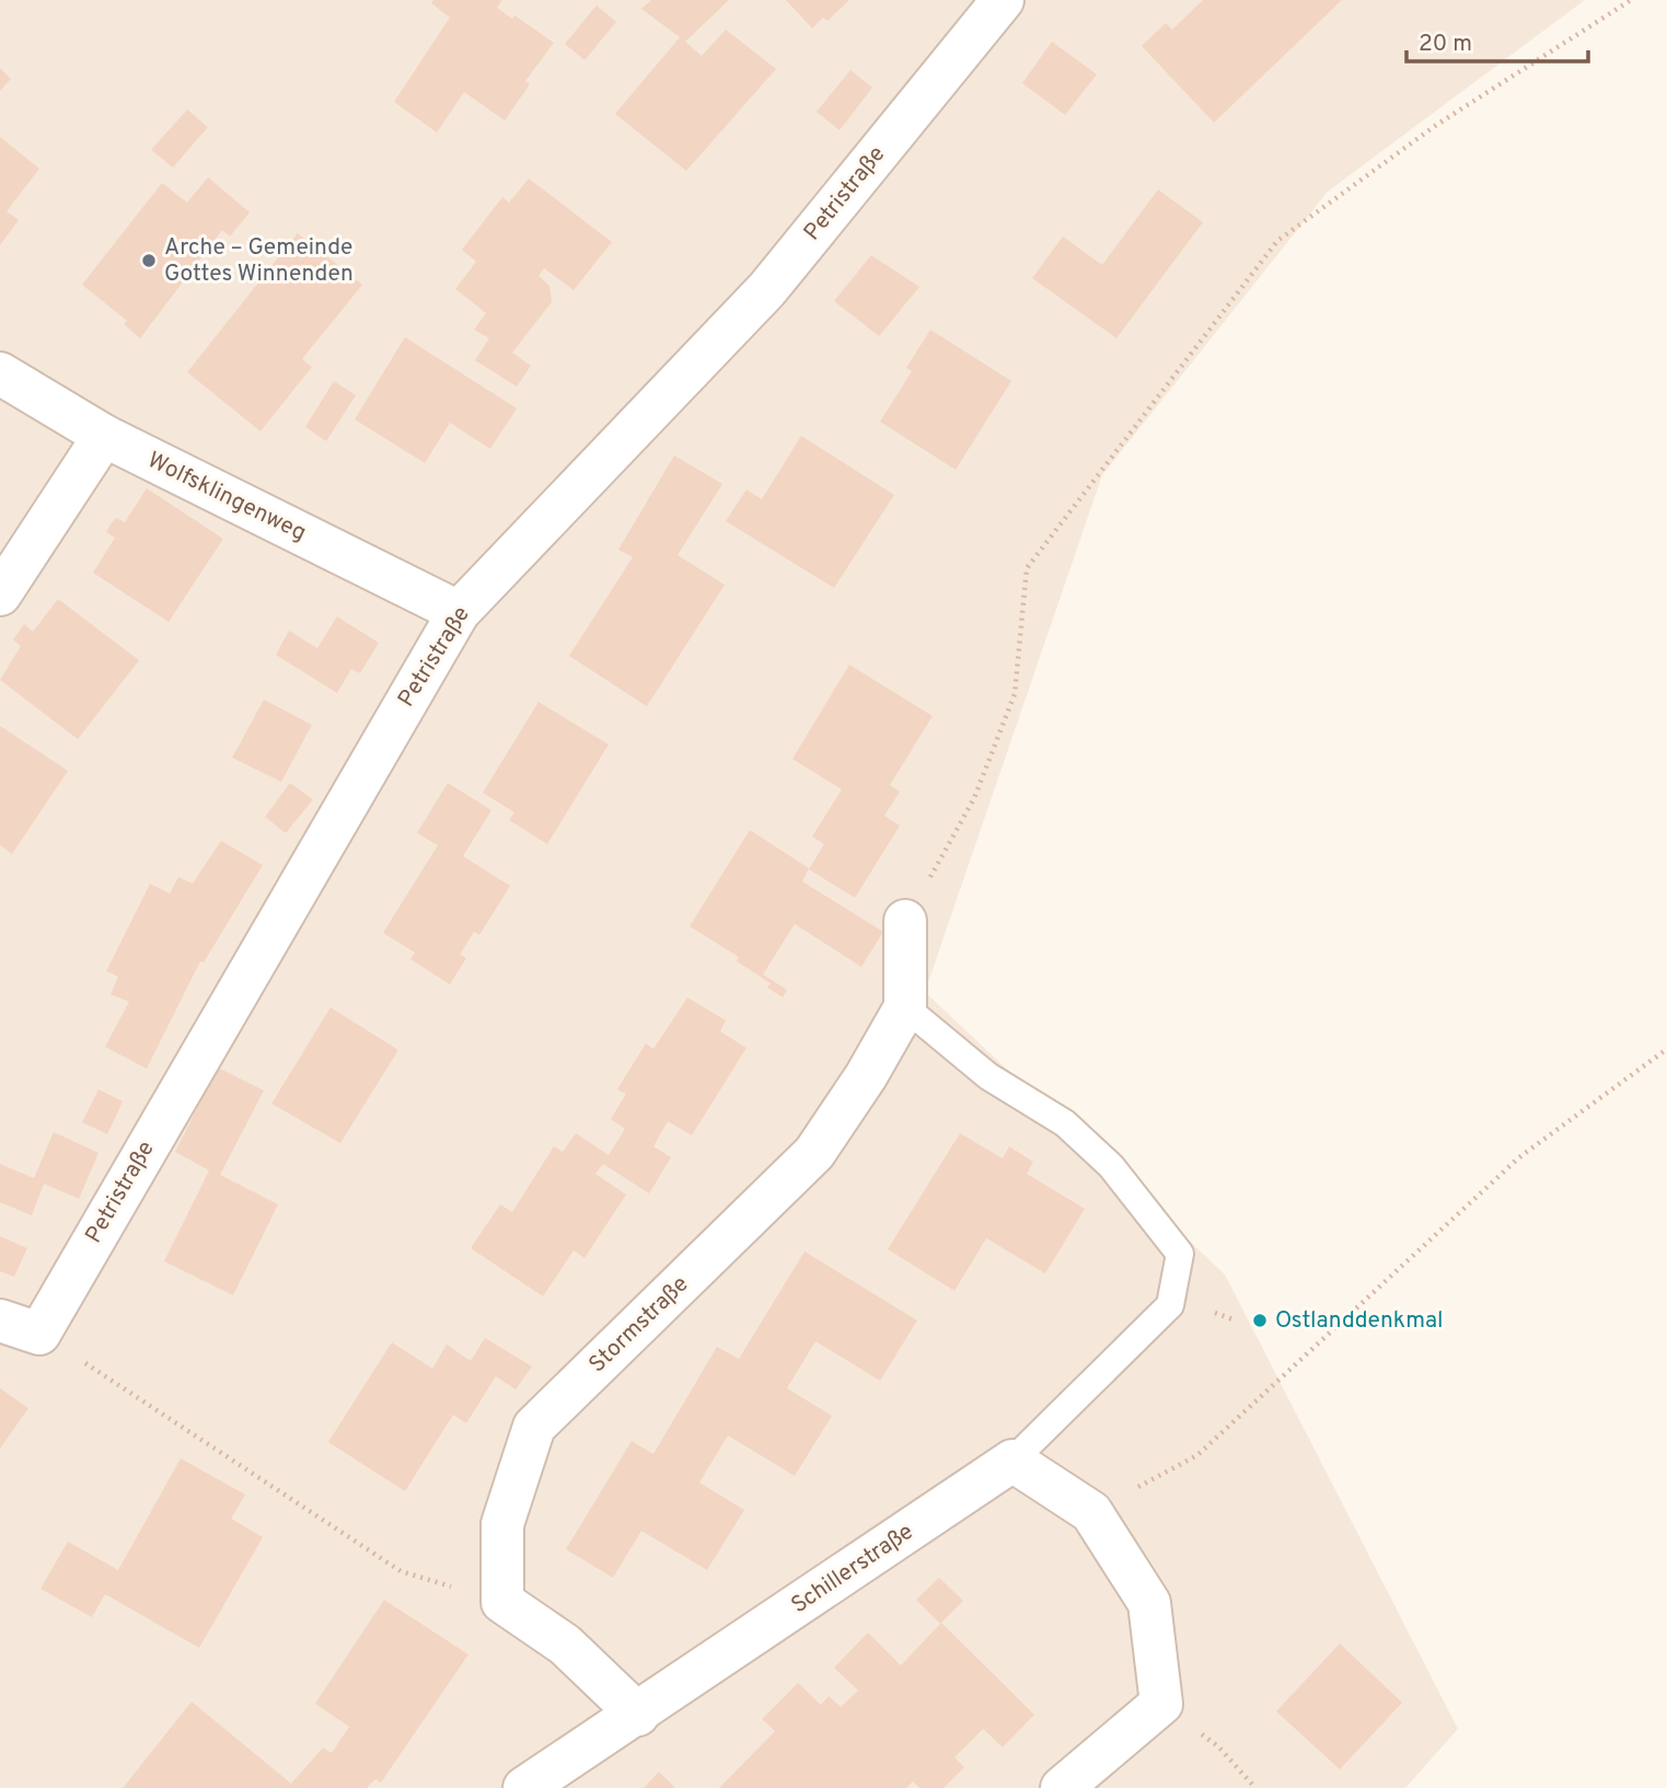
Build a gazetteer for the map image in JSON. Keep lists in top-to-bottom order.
{
  "streets": {
    "street": [
      "Petristraße",
      "Wolfsklingenweg",
      "Stormstraße",
      "Schillerstraße"
    ]
  },
  "crossings": [
    ["Petristraße", "Wolfsklingenweg"]
  ],
  "places": ["Arche – Gemeinde Gottes Winnenden", "Ostlanddenkmal"],
  "scale_bar": "20 m"
}
